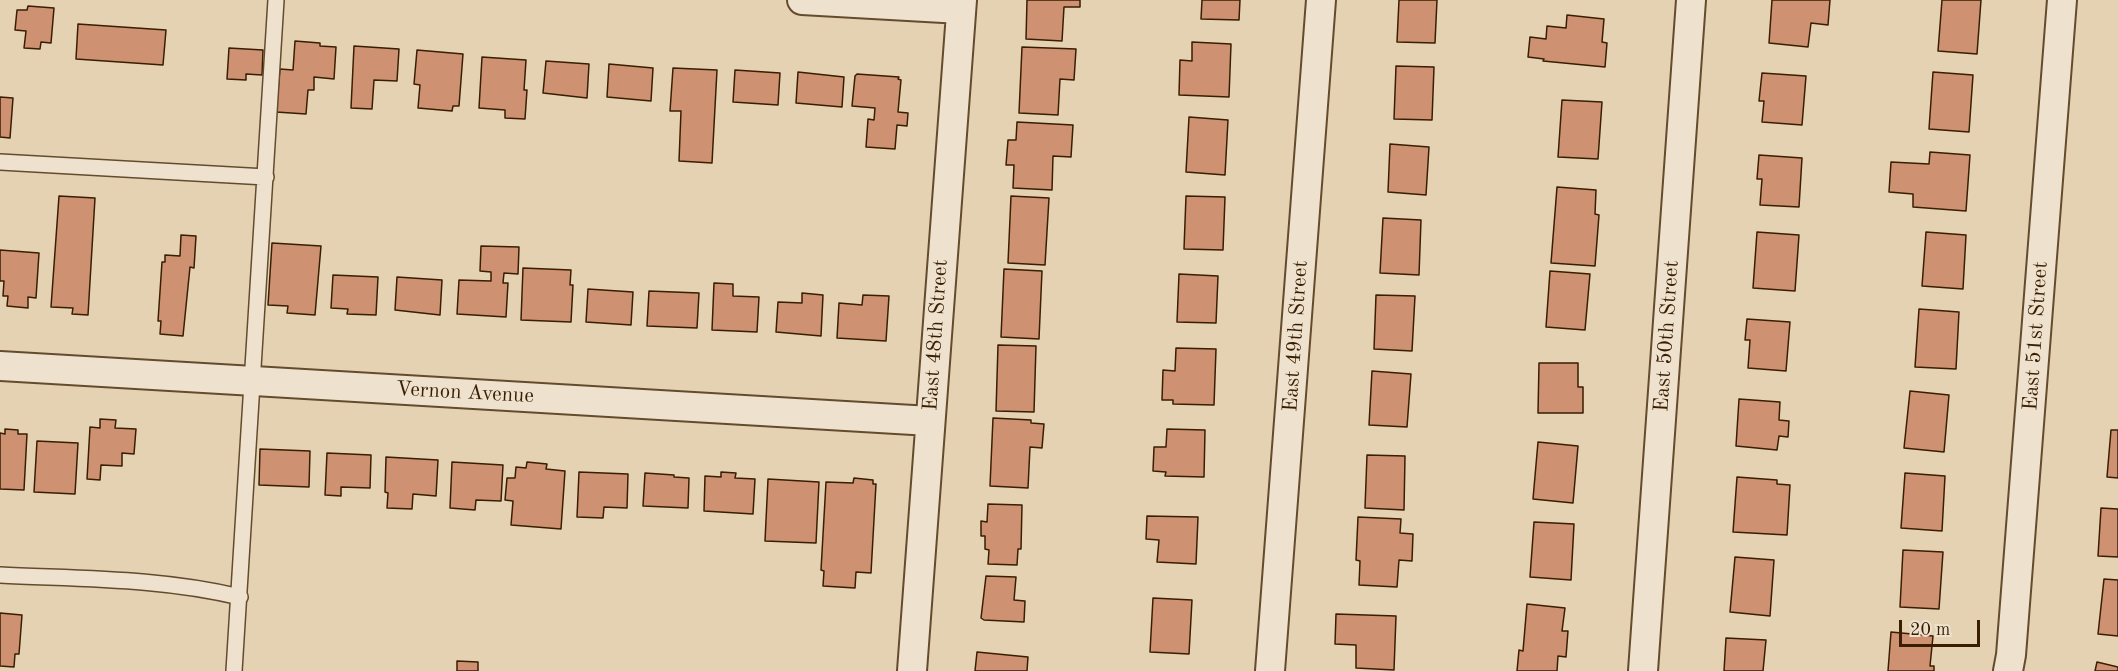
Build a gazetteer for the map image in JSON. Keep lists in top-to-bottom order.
{
  "streets": {
    "street": [
      "East 48th Street",
      "East 49th Street",
      "East 50th Street",
      "East 51st Street",
      "Vernon Avenue"
    ]
  },
  "crossings": [
    ["East 48th Street", "Vernon Avenue"]
  ],
  "scale_bar": "20 m"
}
